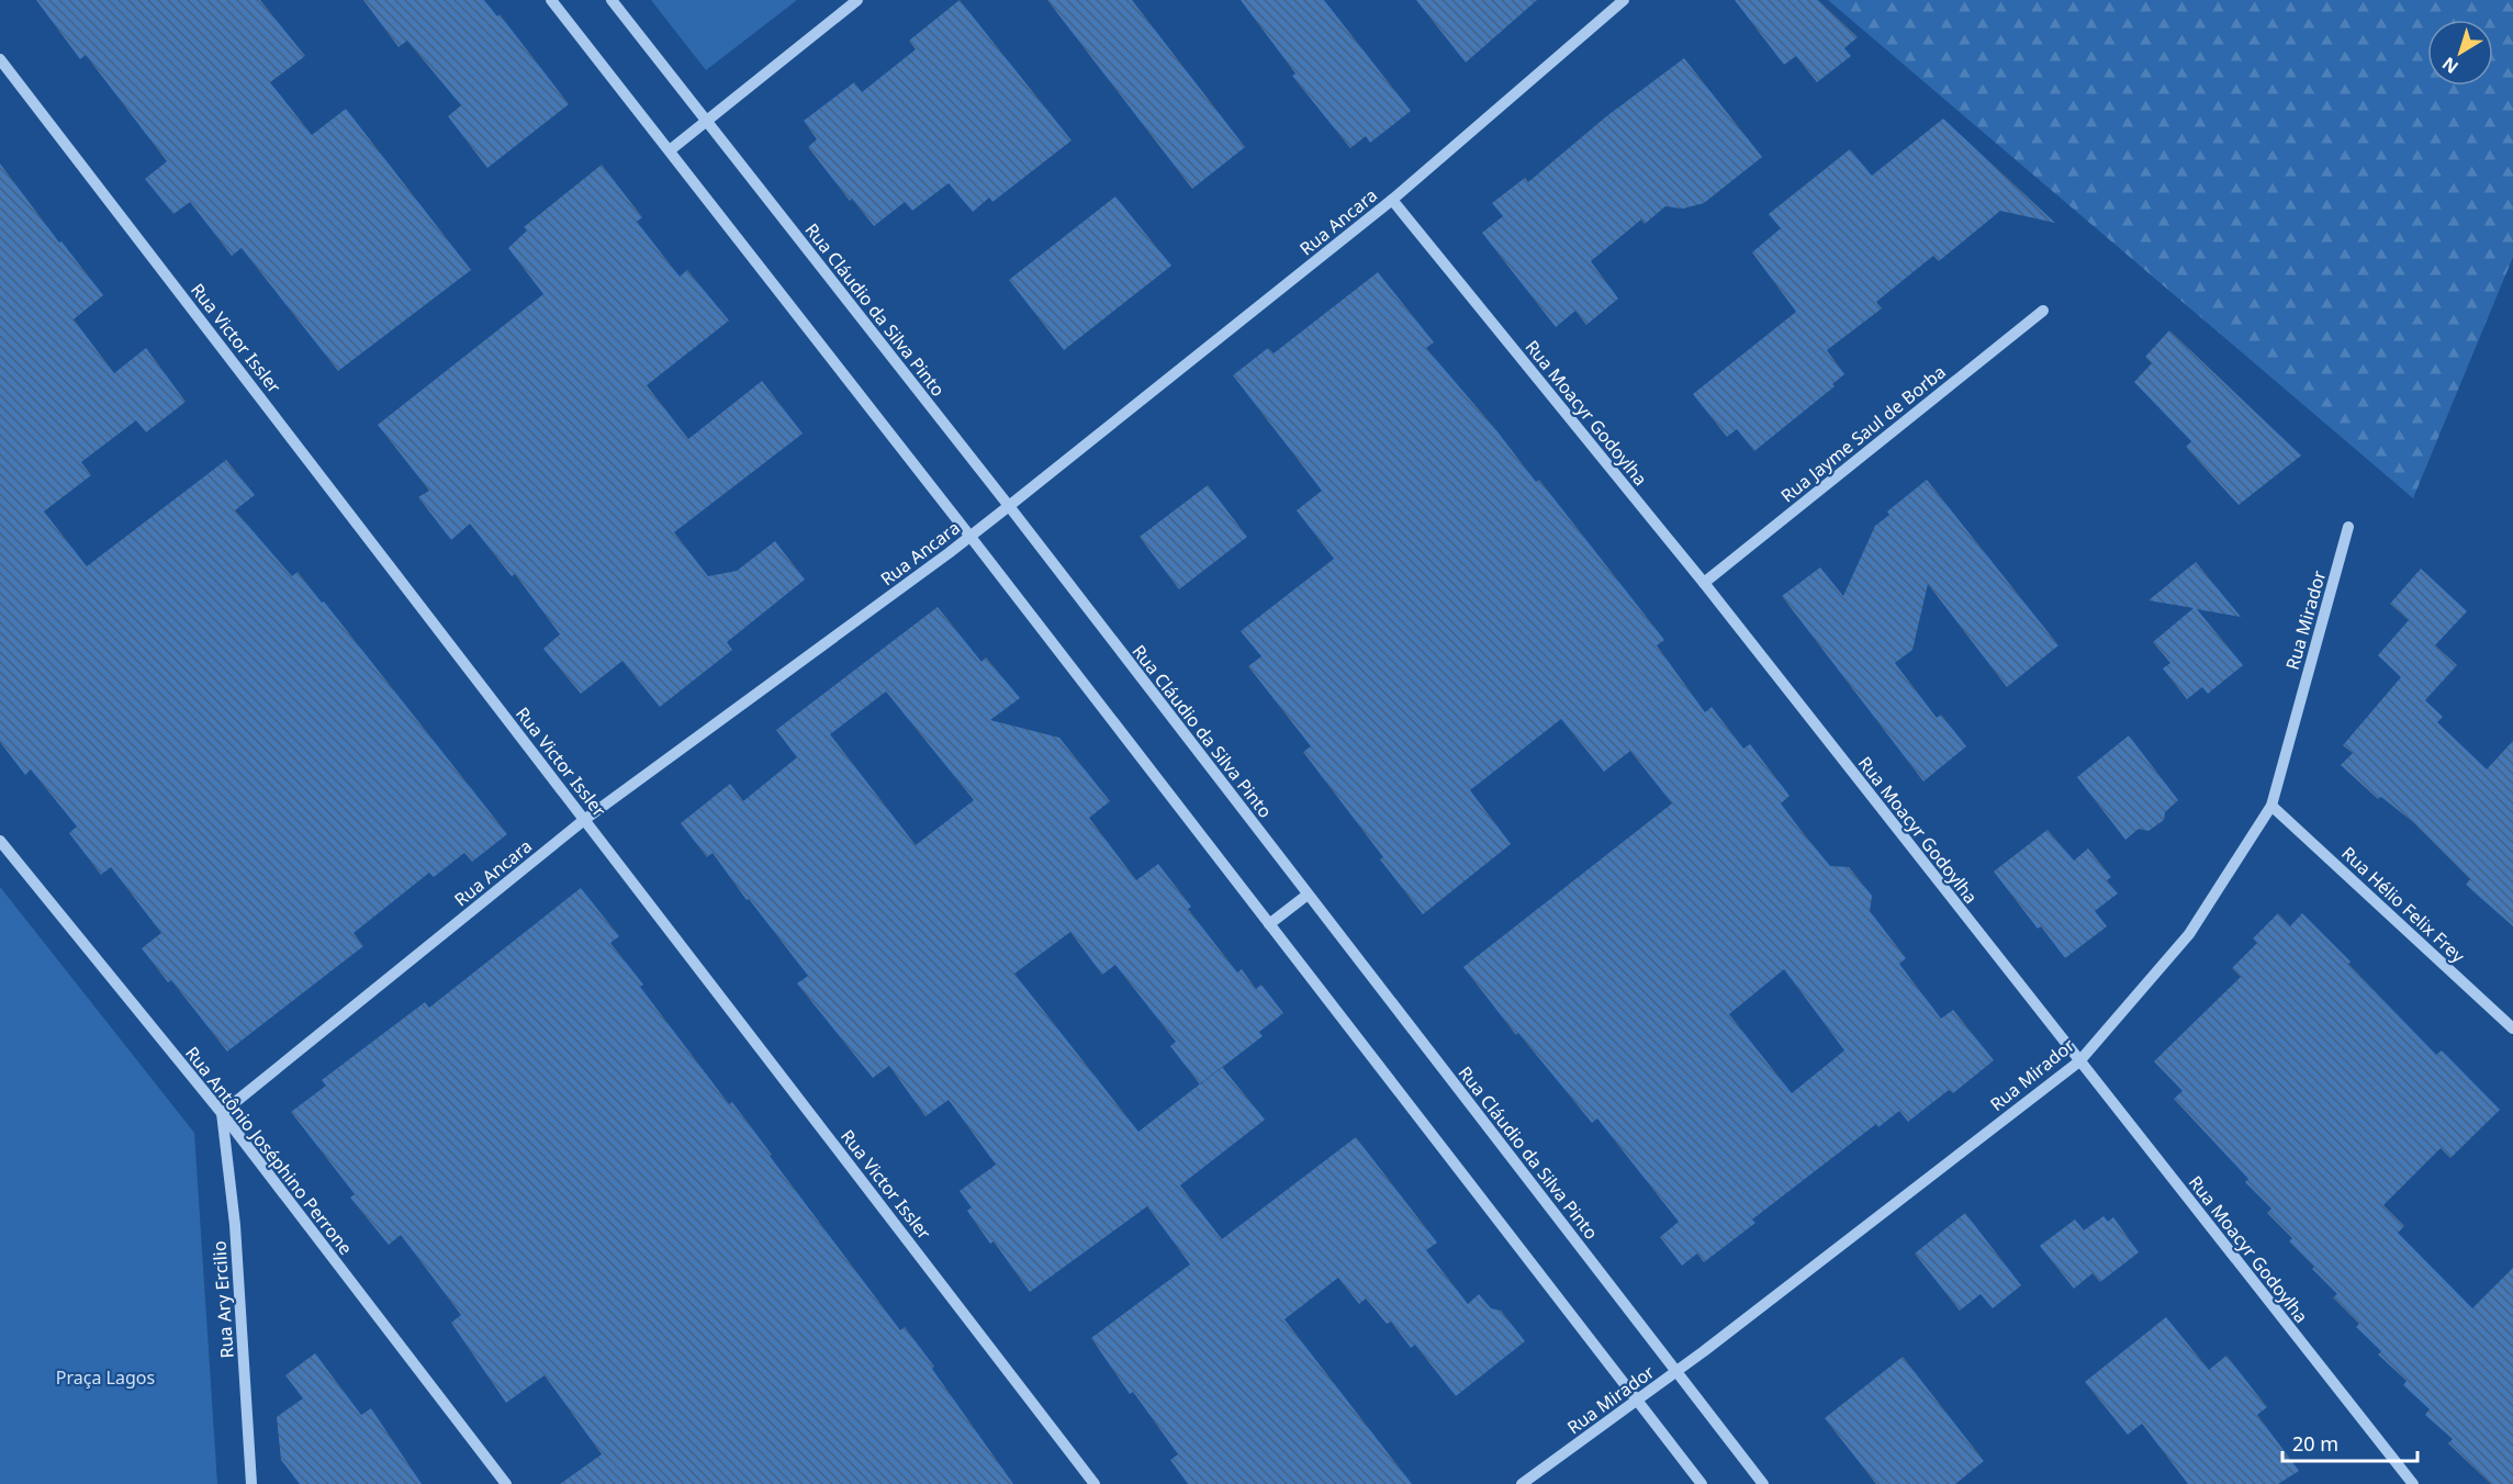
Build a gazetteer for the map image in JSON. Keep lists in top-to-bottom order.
{
  "streets": {
    "street": [
      "Rua Ancara",
      "Rua Cláudio da Silva Pinto",
      "Rua Victor Issler",
      "Rua Moacyr Godoylha",
      "Rua Jayme Saul de Borba",
      "Rua Mirador",
      "Rua Hélio Felix Frey",
      "Rua Antônio Joséphino Perrone",
      "Rua Ary Ercilio"
    ]
  },
  "crossings": [
    ["Rua Ancara", "Rua Cláudio da Silva Pinto"],
    ["Rua Ancara", "Rua Victor Issler"],
    ["Rua Ancara", "Rua Moacyr Godoylha"],
    ["Rua Ancara", "Rua Antônio Joséphino Perrone"],
    ["Rua Ancara", "Rua Ary Ercilio"],
    ["Rua Cláudio da Silva Pinto", "Rua Mirador"],
    ["Rua Moacyr Godoylha", "Rua Jayme Saul de Borba"],
    ["Rua Moacyr Godoylha", "Rua Mirador"],
    ["Rua Mirador", "Rua Hélio Felix Frey"],
    ["Rua Antônio Joséphino Perrone", "Rua Ary Ercilio"]
  ],
  "parks": ["Praça Lagos"],
  "scale_bar": "20 m",
  "north": "bottom left"
}
